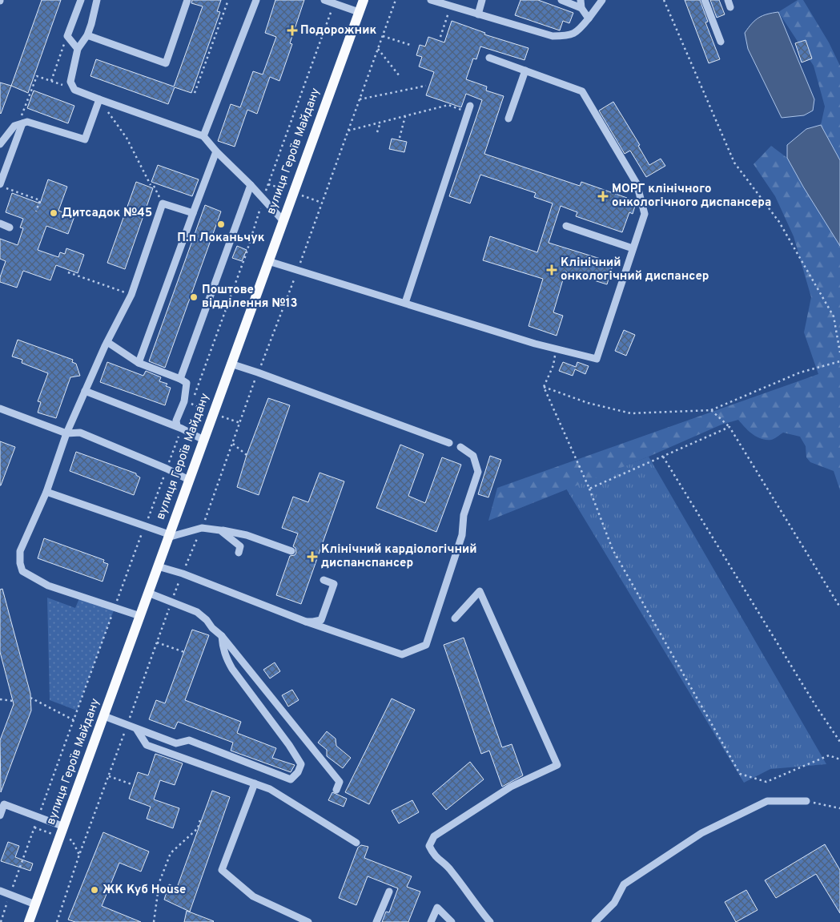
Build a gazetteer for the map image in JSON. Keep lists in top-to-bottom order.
{
  "streets": {
    "main road": ["вулиця Героїв Майдану"]
  },
  "places": {
    "health": [
      "Подорожник",
      "МОРГ клінічного онкологічного диспансера",
      "Клінічний онкологічний диспансер",
      "Клінічний кардіологічний диспанспансер"
    ],
    "other": [
      "Дитсадок №45",
      "П.п Локаньчук",
      "Поштове відділення №13",
      "ЖК Куб House"
    ]
  }
}
